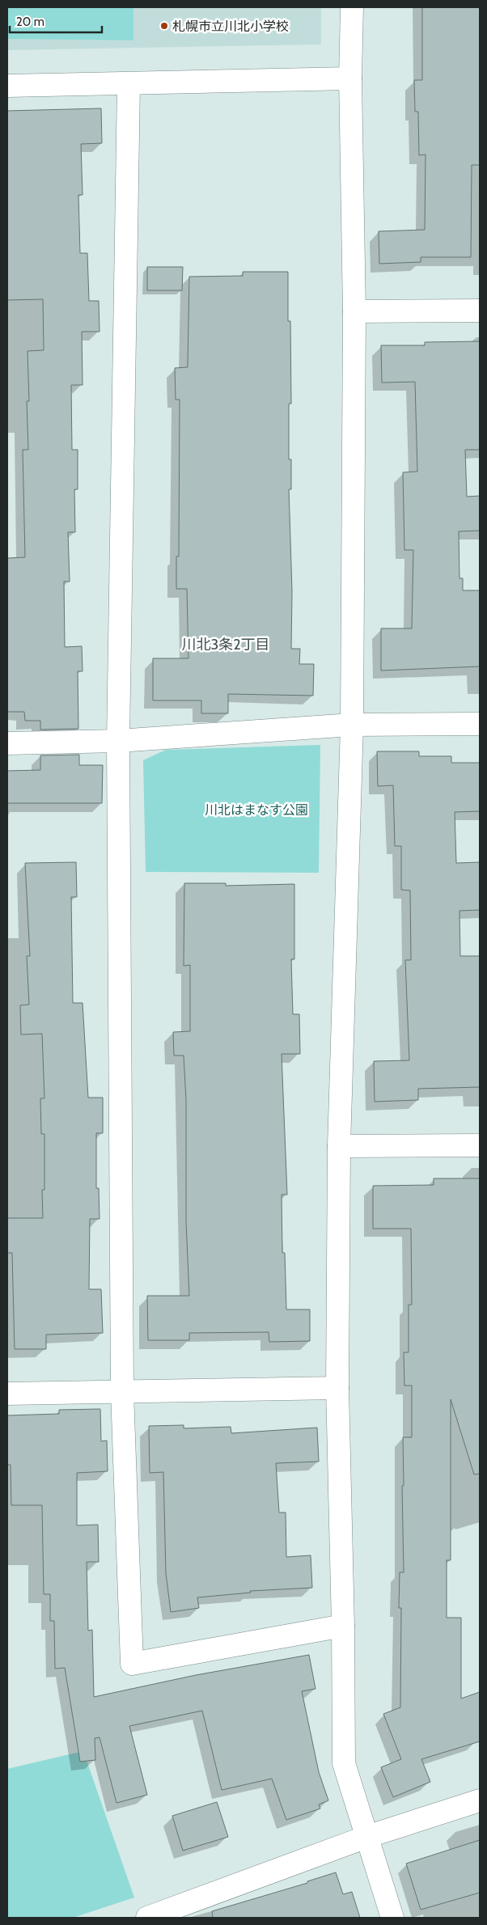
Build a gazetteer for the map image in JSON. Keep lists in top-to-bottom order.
{
  "districts": ["川北3条2丁目"],
  "parks": ["川北はまなす公園"],
  "places": ["札幌市立川北小学校"],
  "scale_bar": "20 m"
}
